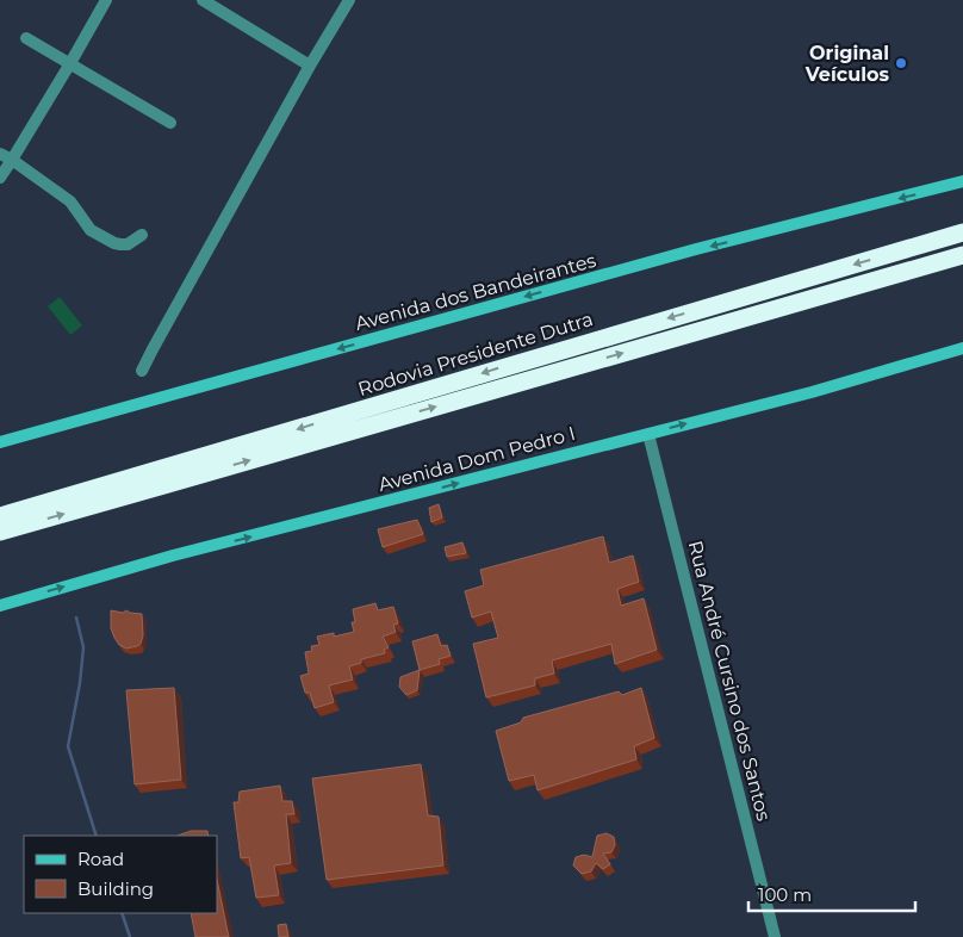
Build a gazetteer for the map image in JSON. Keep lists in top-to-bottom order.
{
  "streets": {
    "highway": ["Rodovia Presidente Dutra"],
    "main road": ["Avenida dos Bandeirantes", "Avenida Dom Pedro I"],
    "street": ["Rua André Cursino dos Santos"]
  },
  "crossings": [
    ["Avenida Dom Pedro I", "Rua André Cursino dos Santos"]
  ],
  "one_way": ["Avenida dos Bandeirantes", "Avenida Dom Pedro I"],
  "places": ["Original Veículos"],
  "legend": ["Road", "Building"],
  "scale_bar": "100 m"
}
